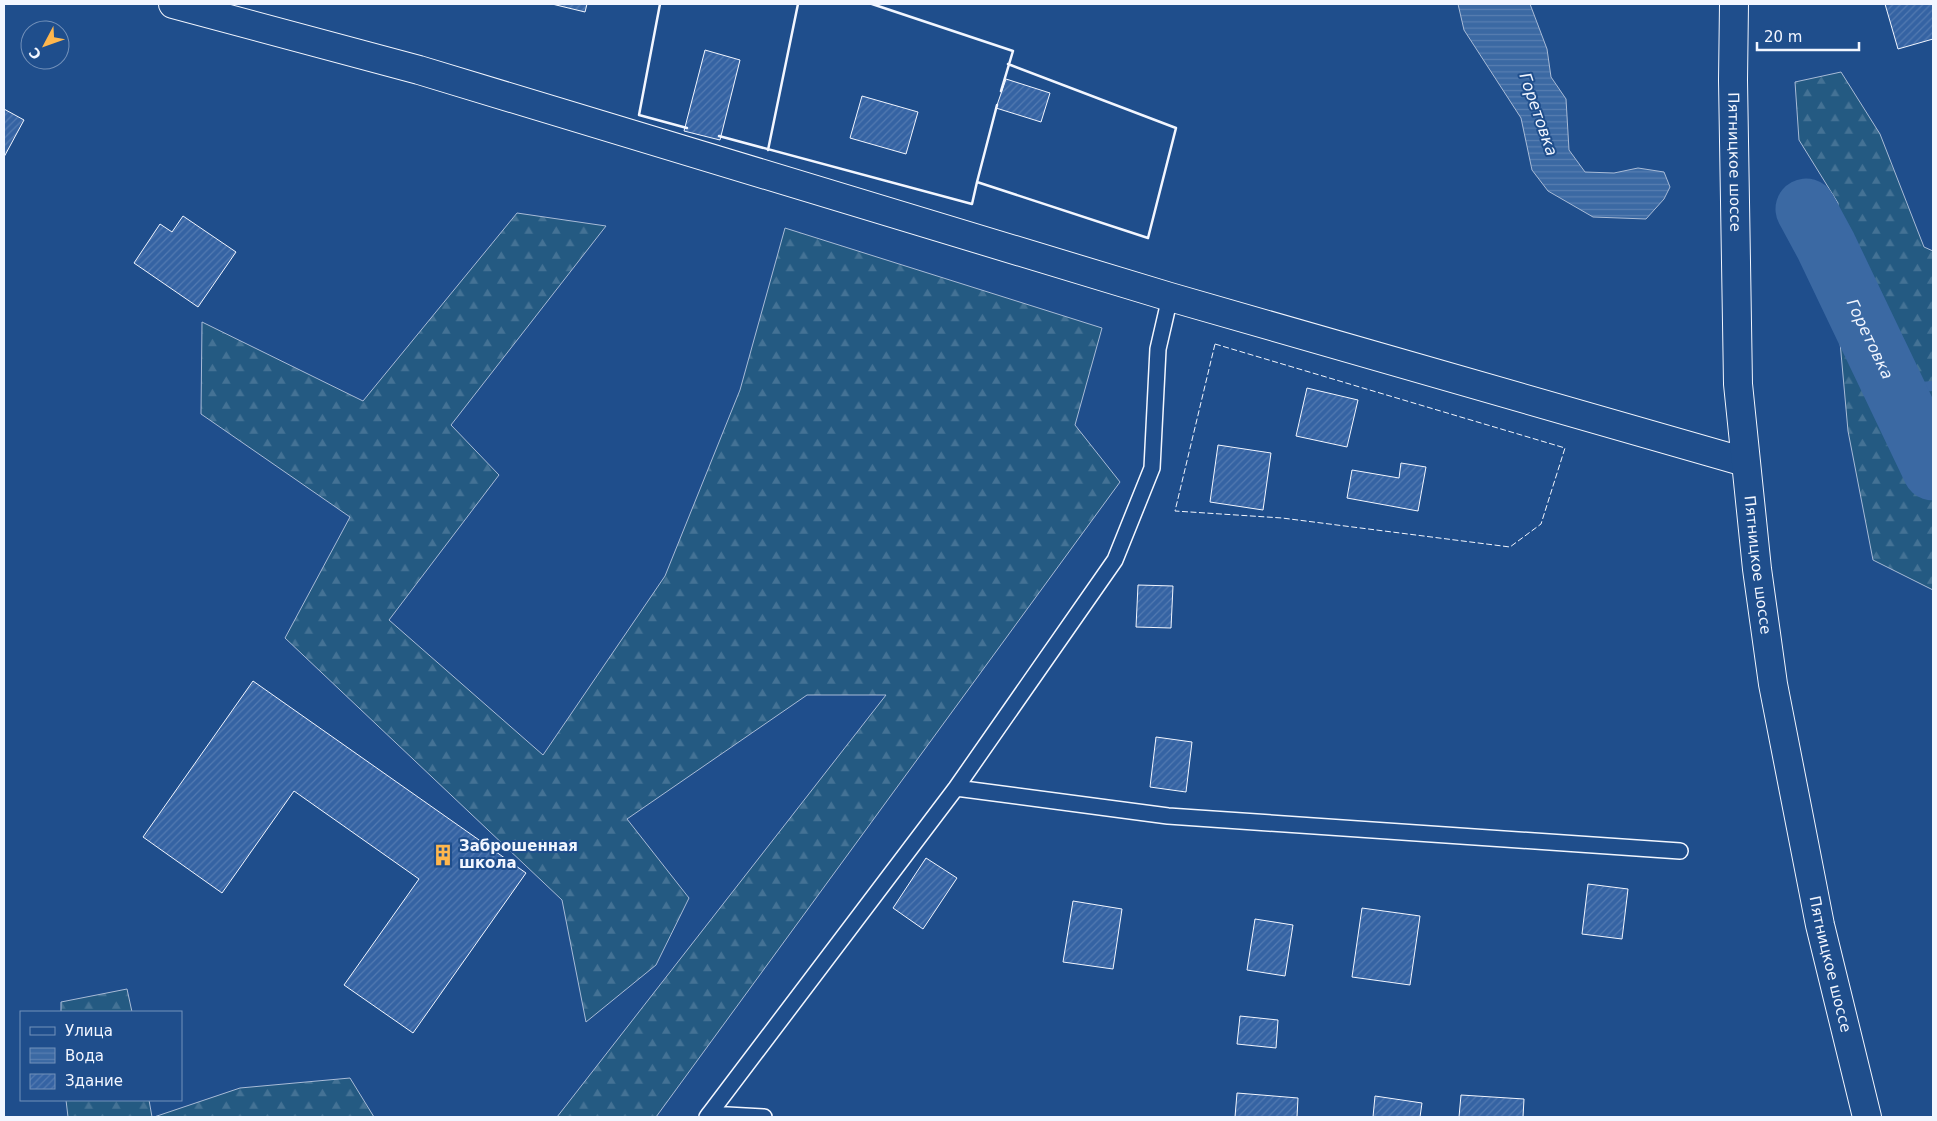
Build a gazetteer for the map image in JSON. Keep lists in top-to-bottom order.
{
  "streets": {
    "street": ["Пятницкое шоссе"]
  },
  "water": ["Горетовка"],
  "places": {
    "building": ["Заброшенная школа"]
  },
  "legend": ["Улица", "Вода", "Здание"],
  "scale_bar": "20 m",
  "north": "bottom left"
}
